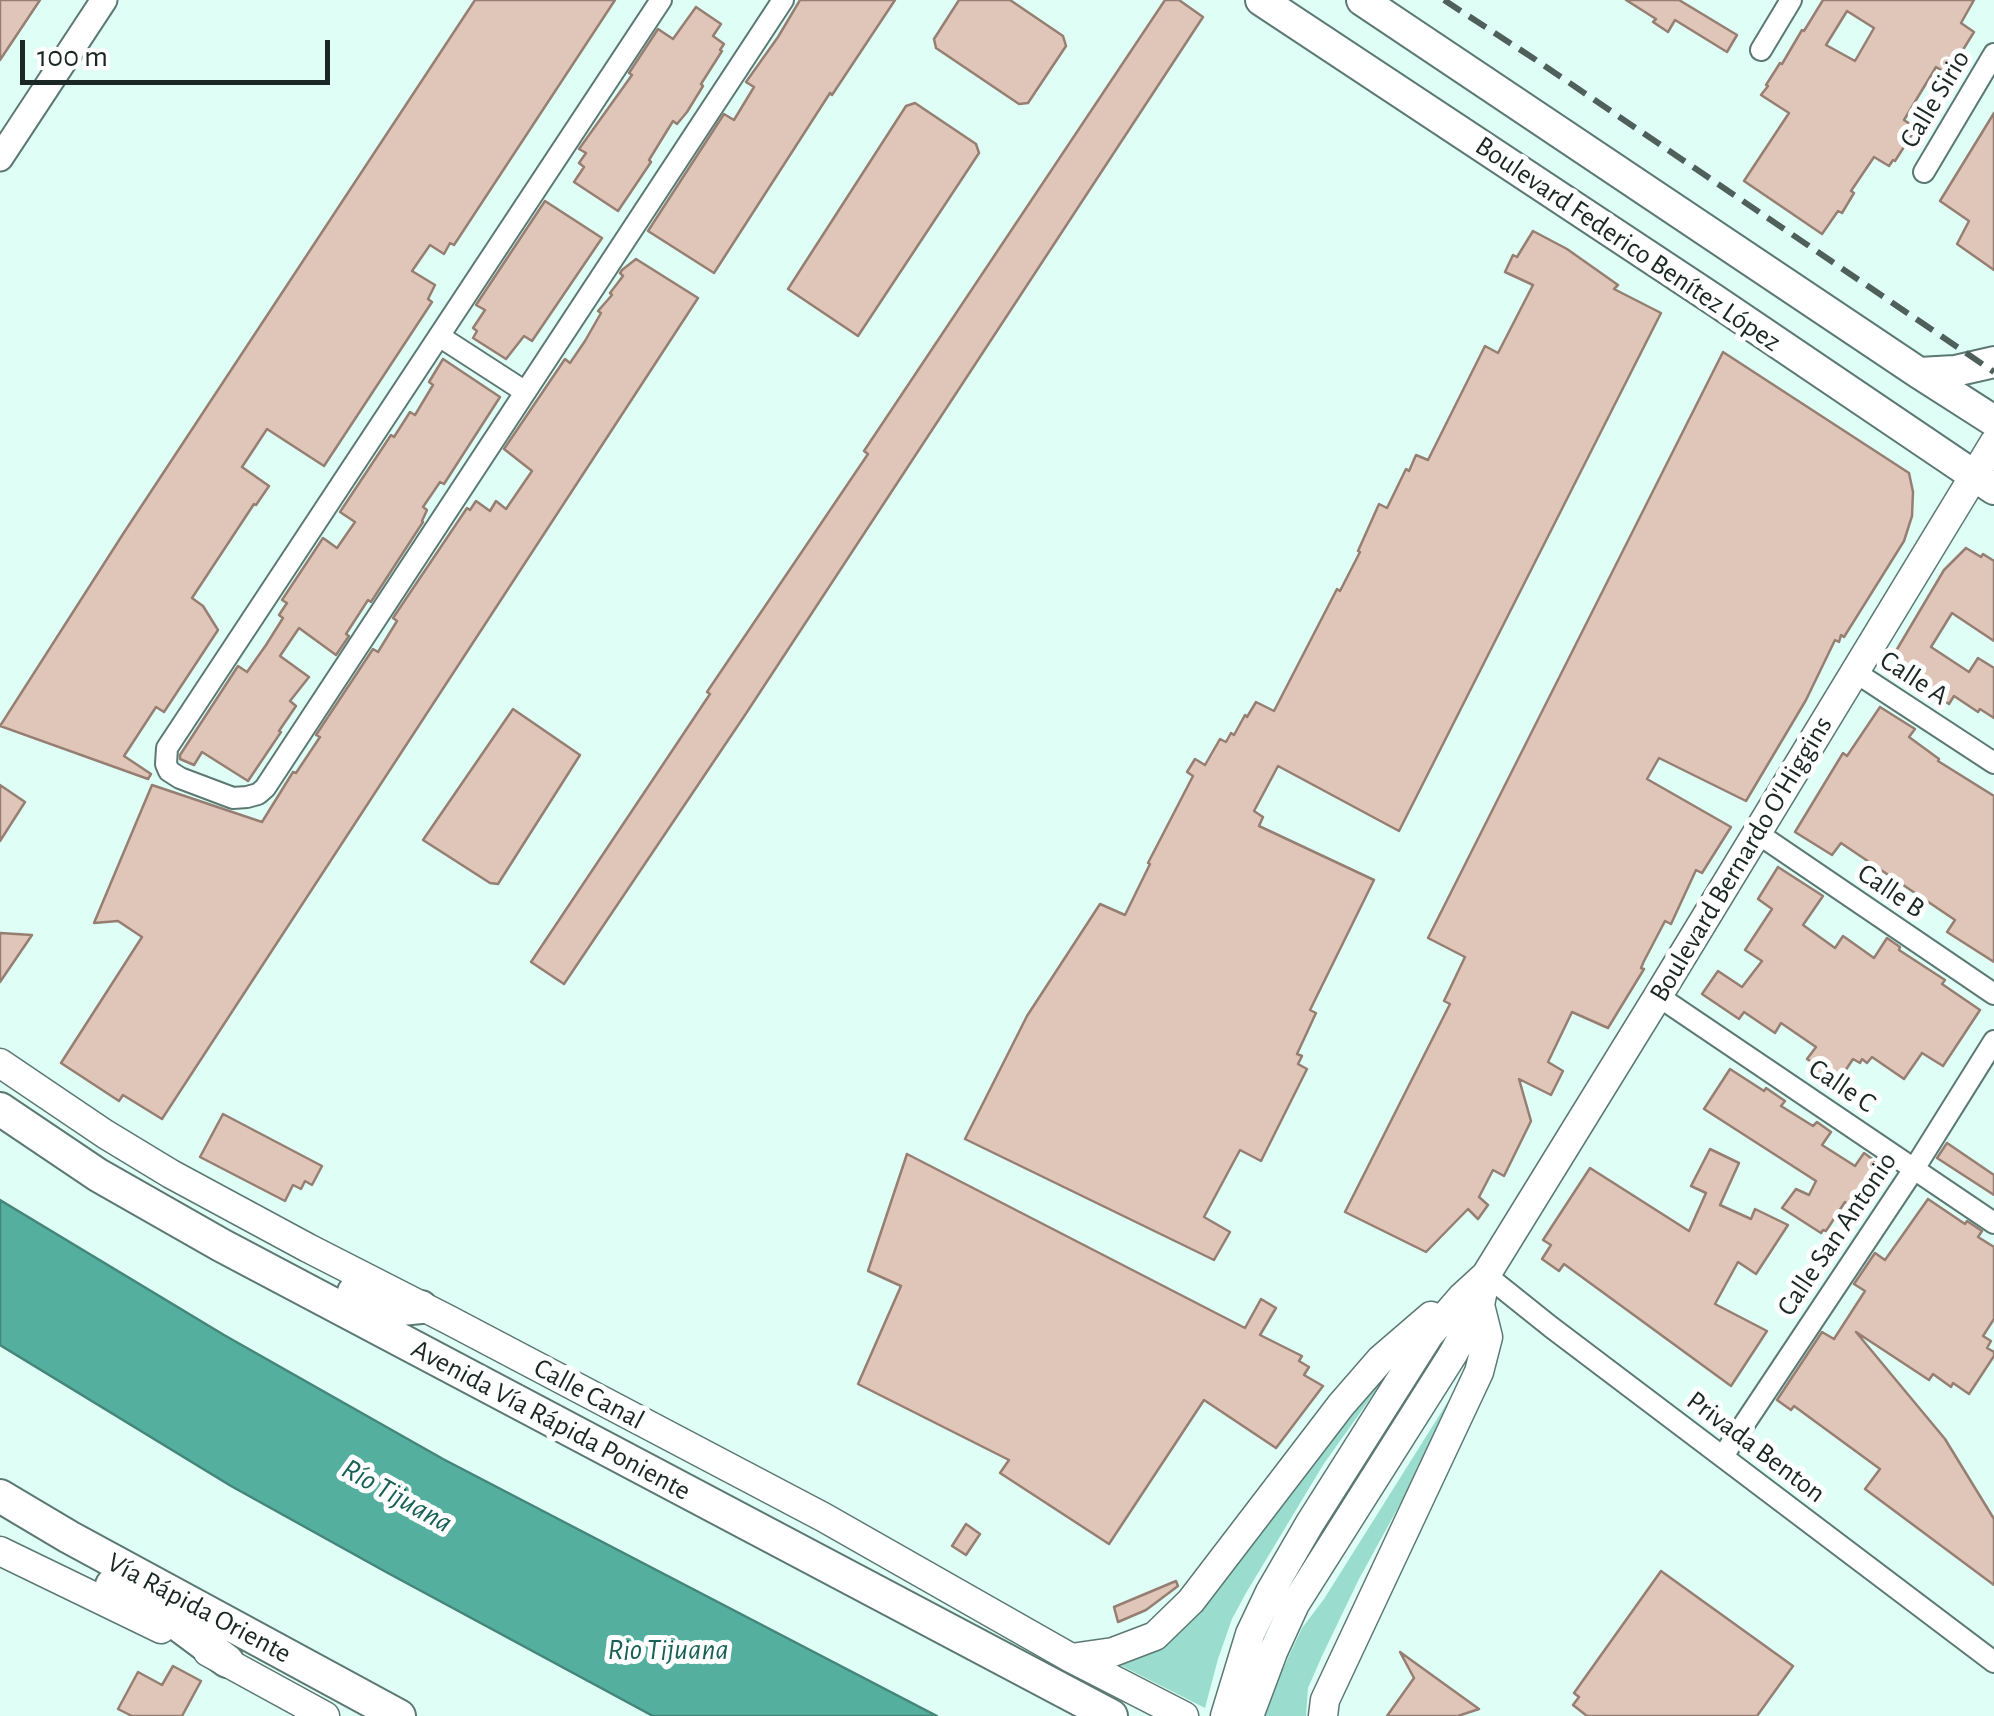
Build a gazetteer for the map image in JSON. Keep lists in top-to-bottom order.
{
  "streets": {
    "highway": ["Avenida Vía Rápida Poniente", "Vía Rápida Oriente"],
    "main road": ["Boulevard Federico Benítez López", "Boulevard Bernardo O'Higgins", "Calle Canal"],
    "street": [
      "Calle Sirio",
      "Calle A",
      "Calle B",
      "Calle C",
      "Calle San Antonio",
      "Privada Benton"
    ]
  },
  "crossings": [
    ["Boulevard Federico Benítez López", "Boulevard Bernardo O'Higgins"],
    ["Calle A", "Boulevard Bernardo O'Higgins"],
    ["Boulevard Bernardo O'Higgins", "Calle B"],
    ["Boulevard Bernardo O'Higgins", "Calle C"],
    ["Boulevard Bernardo O'Higgins", "Privada Benton"],
    ["Calle C", "Calle San Antonio"],
    ["Calle San Antonio", "Privada Benton"]
  ],
  "water": ["Río Tijuana", "Rio Tijuana"],
  "scale_bar": "100 m"
}
